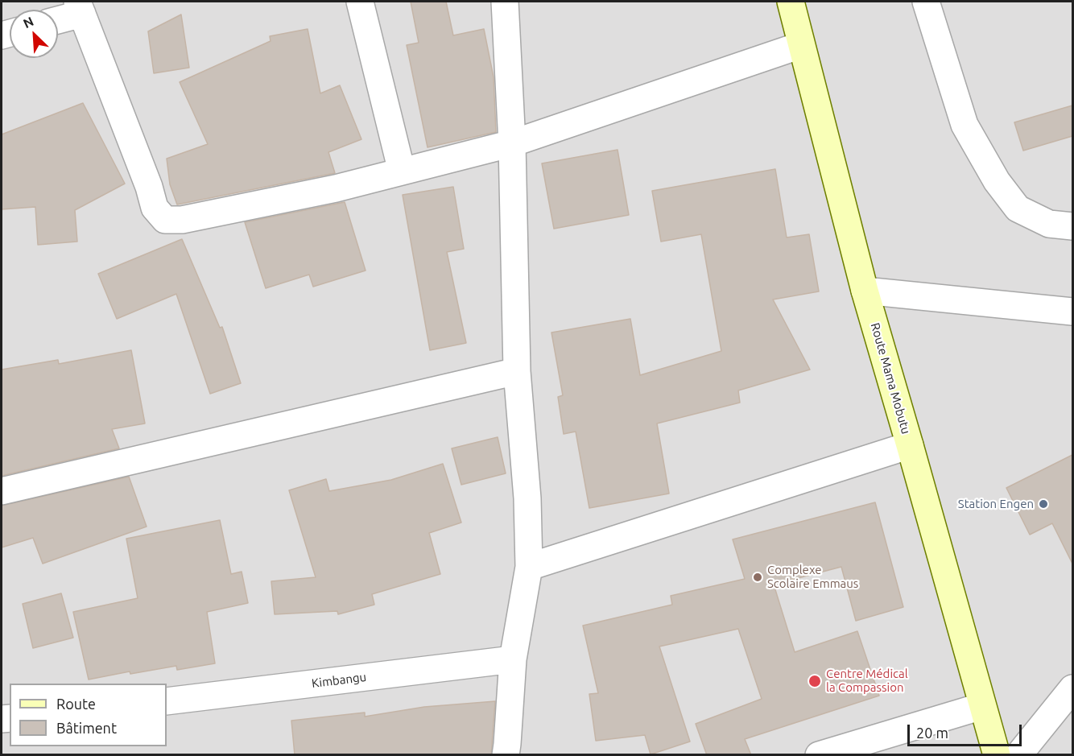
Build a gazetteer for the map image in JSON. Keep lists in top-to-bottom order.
{
  "streets": {
    "street": ["Route Mama Mobutu", "Kimbangu"]
  },
  "places": ["Station Engen", "Complexe Scolaire Emmaus", "Centre Médical la Compassion"],
  "legend": ["Route", "Bâtiment"],
  "scale_bar": "20 m",
  "north": "top left"
}
